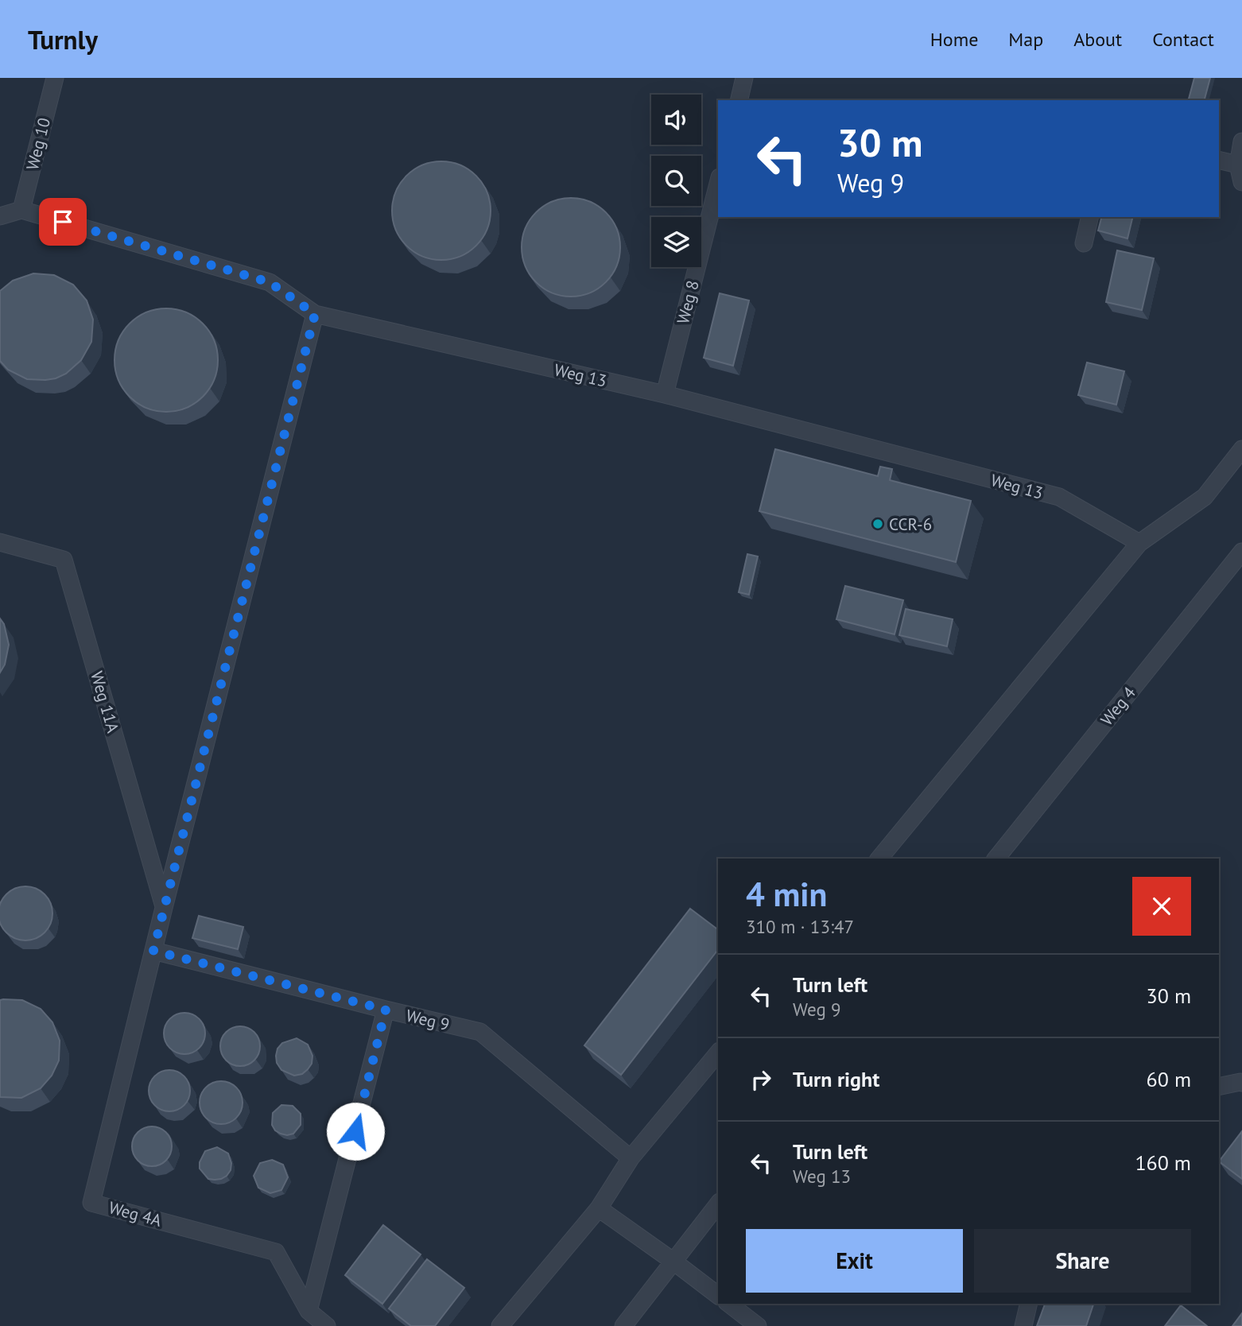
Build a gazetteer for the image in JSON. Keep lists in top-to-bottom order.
{
  "streets": {
    "lane": [
      "Weg 10",
      "Weg 8",
      "Weg 13",
      "Weg 11A",
      "Weg 4",
      "Weg 9",
      "Weg 4A"
    ]
  },
  "crossings": [
    ["Weg 10", "Weg 13"],
    ["Weg 8", "Weg 13"],
    ["Weg 9", "Weg 4A"]
  ],
  "places": ["CCR-6"],
  "page": {
    "header": "Turnly",
    "nav": [
      "Home",
      "Map",
      "About",
      "Contact"
    ],
    "turn": ["30 m", "Weg 9"],
    "heading": ["4 min", "310 m · 13:47"],
    "list": [
      {
        "name": "Turn left",
        "note": "Weg 9",
        "value": "30 m"
      },
      {
        "name": "Turn right",
        "value": "60 m"
      },
      {
        "name": "Turn left",
        "note": "Weg 13",
        "value": "160 m"
      }
    ],
    "buttons": ["Exit", "Share"]
  }
}
